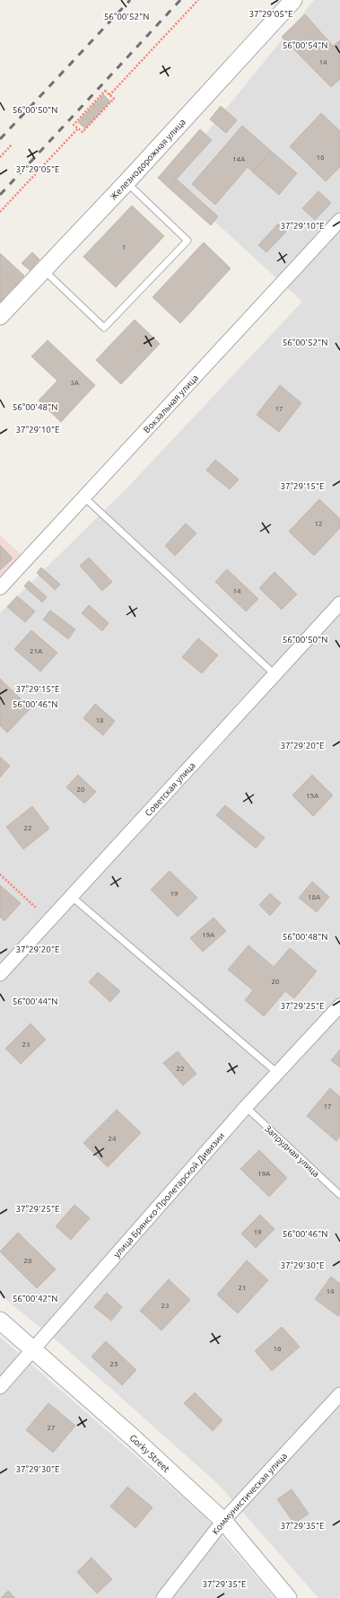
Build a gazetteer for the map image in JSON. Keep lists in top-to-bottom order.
{
  "streets": {
    "street": [
      "Железнодорожная улица",
      "Вокзальная улица",
      "Советская улица",
      "улица Брянско-Пролетарской Дивизии",
      "Gorky Street",
      "Коммунистическая улица"
    ],
    "lane": ["Запрудная улица"]
  },
  "crossings": [
    ["Запрудная улица", "улица Брянско-Пролетарской Дивизии"],
    ["улица Брянско-Пролетарской Дивизии", "Gorky Street"],
    ["Gorky Street", "Коммунистическая улица"]
  ],
  "house_numbers": [
    "14",
    "16",
    "14А",
    "1",
    "3А",
    "17",
    "12",
    "14",
    "21А",
    "18",
    "20",
    "15А",
    "22",
    "19",
    "18А",
    "19А",
    "20",
    "23",
    "22",
    "17",
    "24",
    "19А",
    "19",
    "28",
    "21",
    "14",
    "23",
    "16",
    "25",
    "27"
  ],
  "coordinates": [
    "37°29'05\"E",
    "56°00'52\"N",
    "56°00'54\"N",
    "56°00'50\"N",
    "37°29'10\"E",
    "56°00'48\"N",
    "37°29'15\"E",
    "56°00'46\"N",
    "37°29'20\"E",
    "56°00'44\"N",
    "37°29'25\"E",
    "37°29'30\"E",
    "56°00'42\"N",
    "37°29'35\"E"
  ]
}
